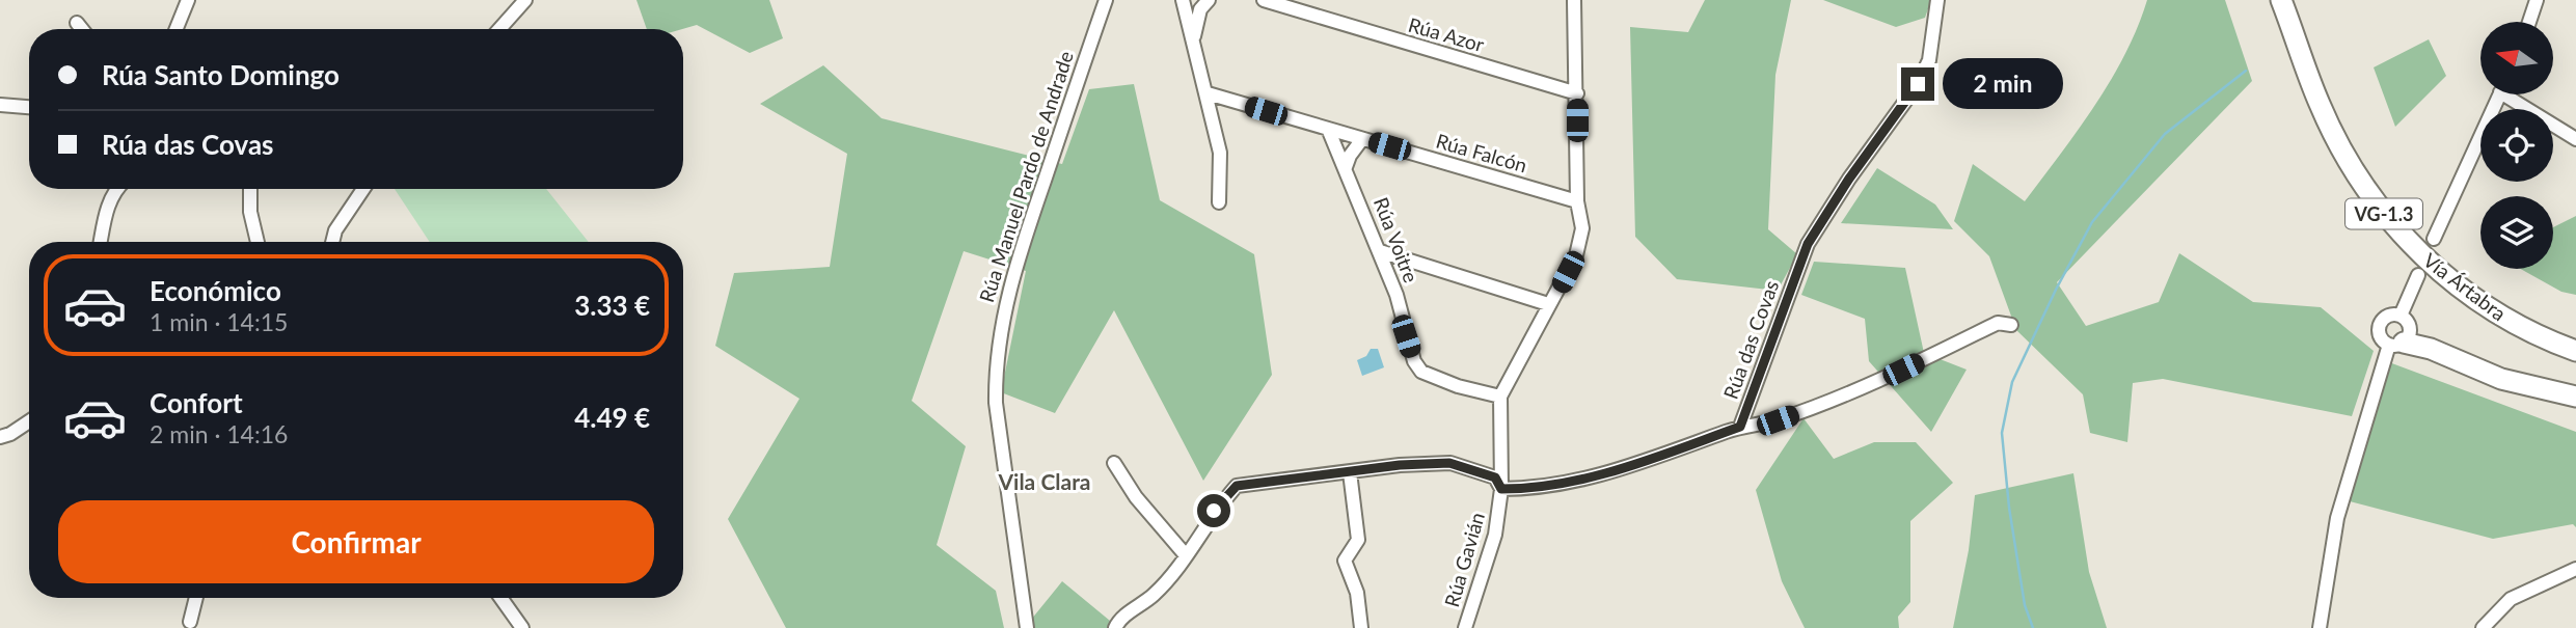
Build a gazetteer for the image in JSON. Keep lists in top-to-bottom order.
{
  "streets": {
    "highway": ["VG-1.3", "Vía Ártabra"],
    "street": [
      "Rúa Azor",
      "Rúa Falcón",
      "Rúa Manuel Pardo de Andrade",
      "Rúa Voitre",
      "Rúa das Covas",
      "Rúa Gavián"
    ]
  },
  "crossings": [
    ["Rúa Azor", "Rúa Gavián"],
    ["Rúa Falcón", "Rúa Voitre"],
    ["Rúa Falcón", "Rúa Gavián"],
    ["Rúa Voitre", "Rúa Gavián"]
  ],
  "districts": ["Vila Clara"],
  "north": "left",
  "page": {
    "banner": ["Rúa Santo Domingo", "Rúa das Covas"],
    "bubble": "2 min",
    "list": [
      {
        "name": "Económico",
        "note": "1 min · 14:15",
        "value": "3.33 €"
      },
      {
        "name": "Confort",
        "note": "2 min · 14:16",
        "value": "4.49 €"
      }
    ],
    "buttons": "Confirmar"
  }
}
